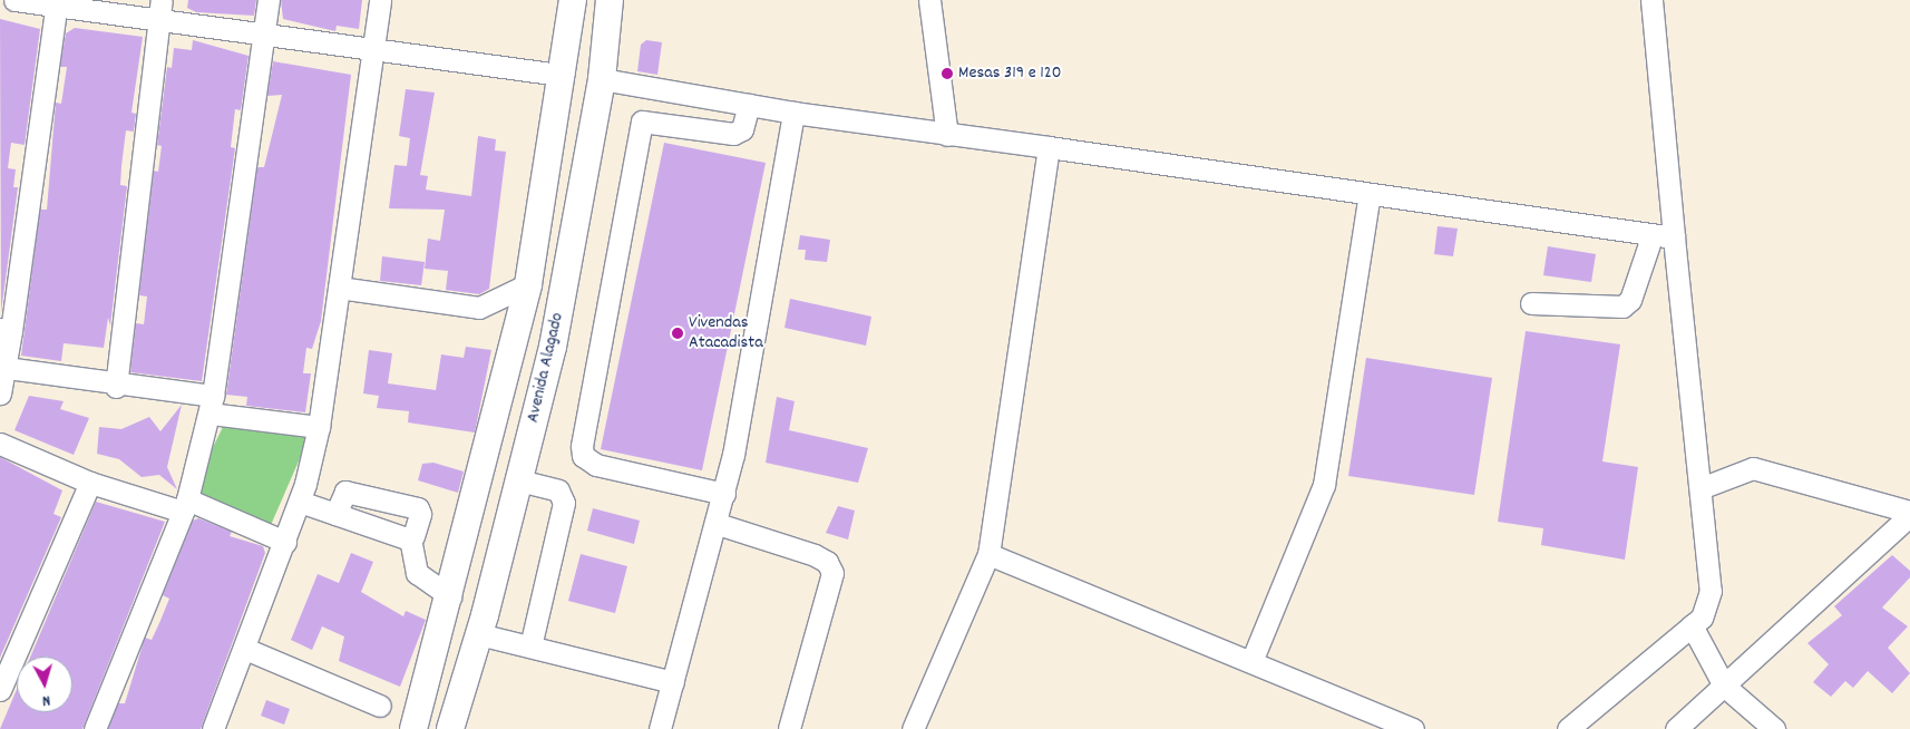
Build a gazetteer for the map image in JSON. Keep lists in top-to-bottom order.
{
  "streets": {
    "main road": ["Avenida Alagado"]
  },
  "places": ["Mesas 319 e 120", "Vivendas Atacadista"],
  "north": "bottom"
}
